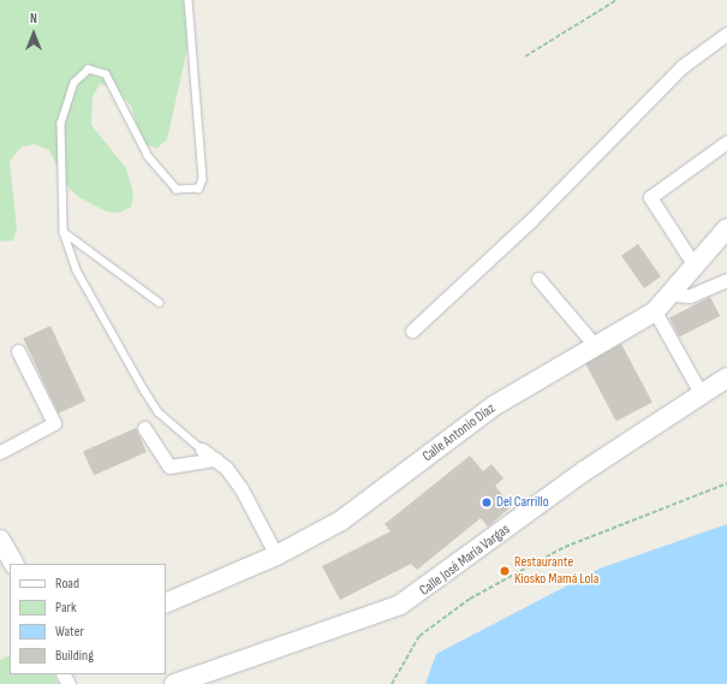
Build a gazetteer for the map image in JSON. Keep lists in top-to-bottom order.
{
  "streets": {
    "street": ["Calle Antonio Díaz", "Calle José María Vargas"]
  },
  "places": ["Del Carrillo", "Restaurante Kiosko Mamá Lola"],
  "legend": [
    "Road",
    "Park",
    "Water",
    "Building"
  ],
  "north": "top"
}
